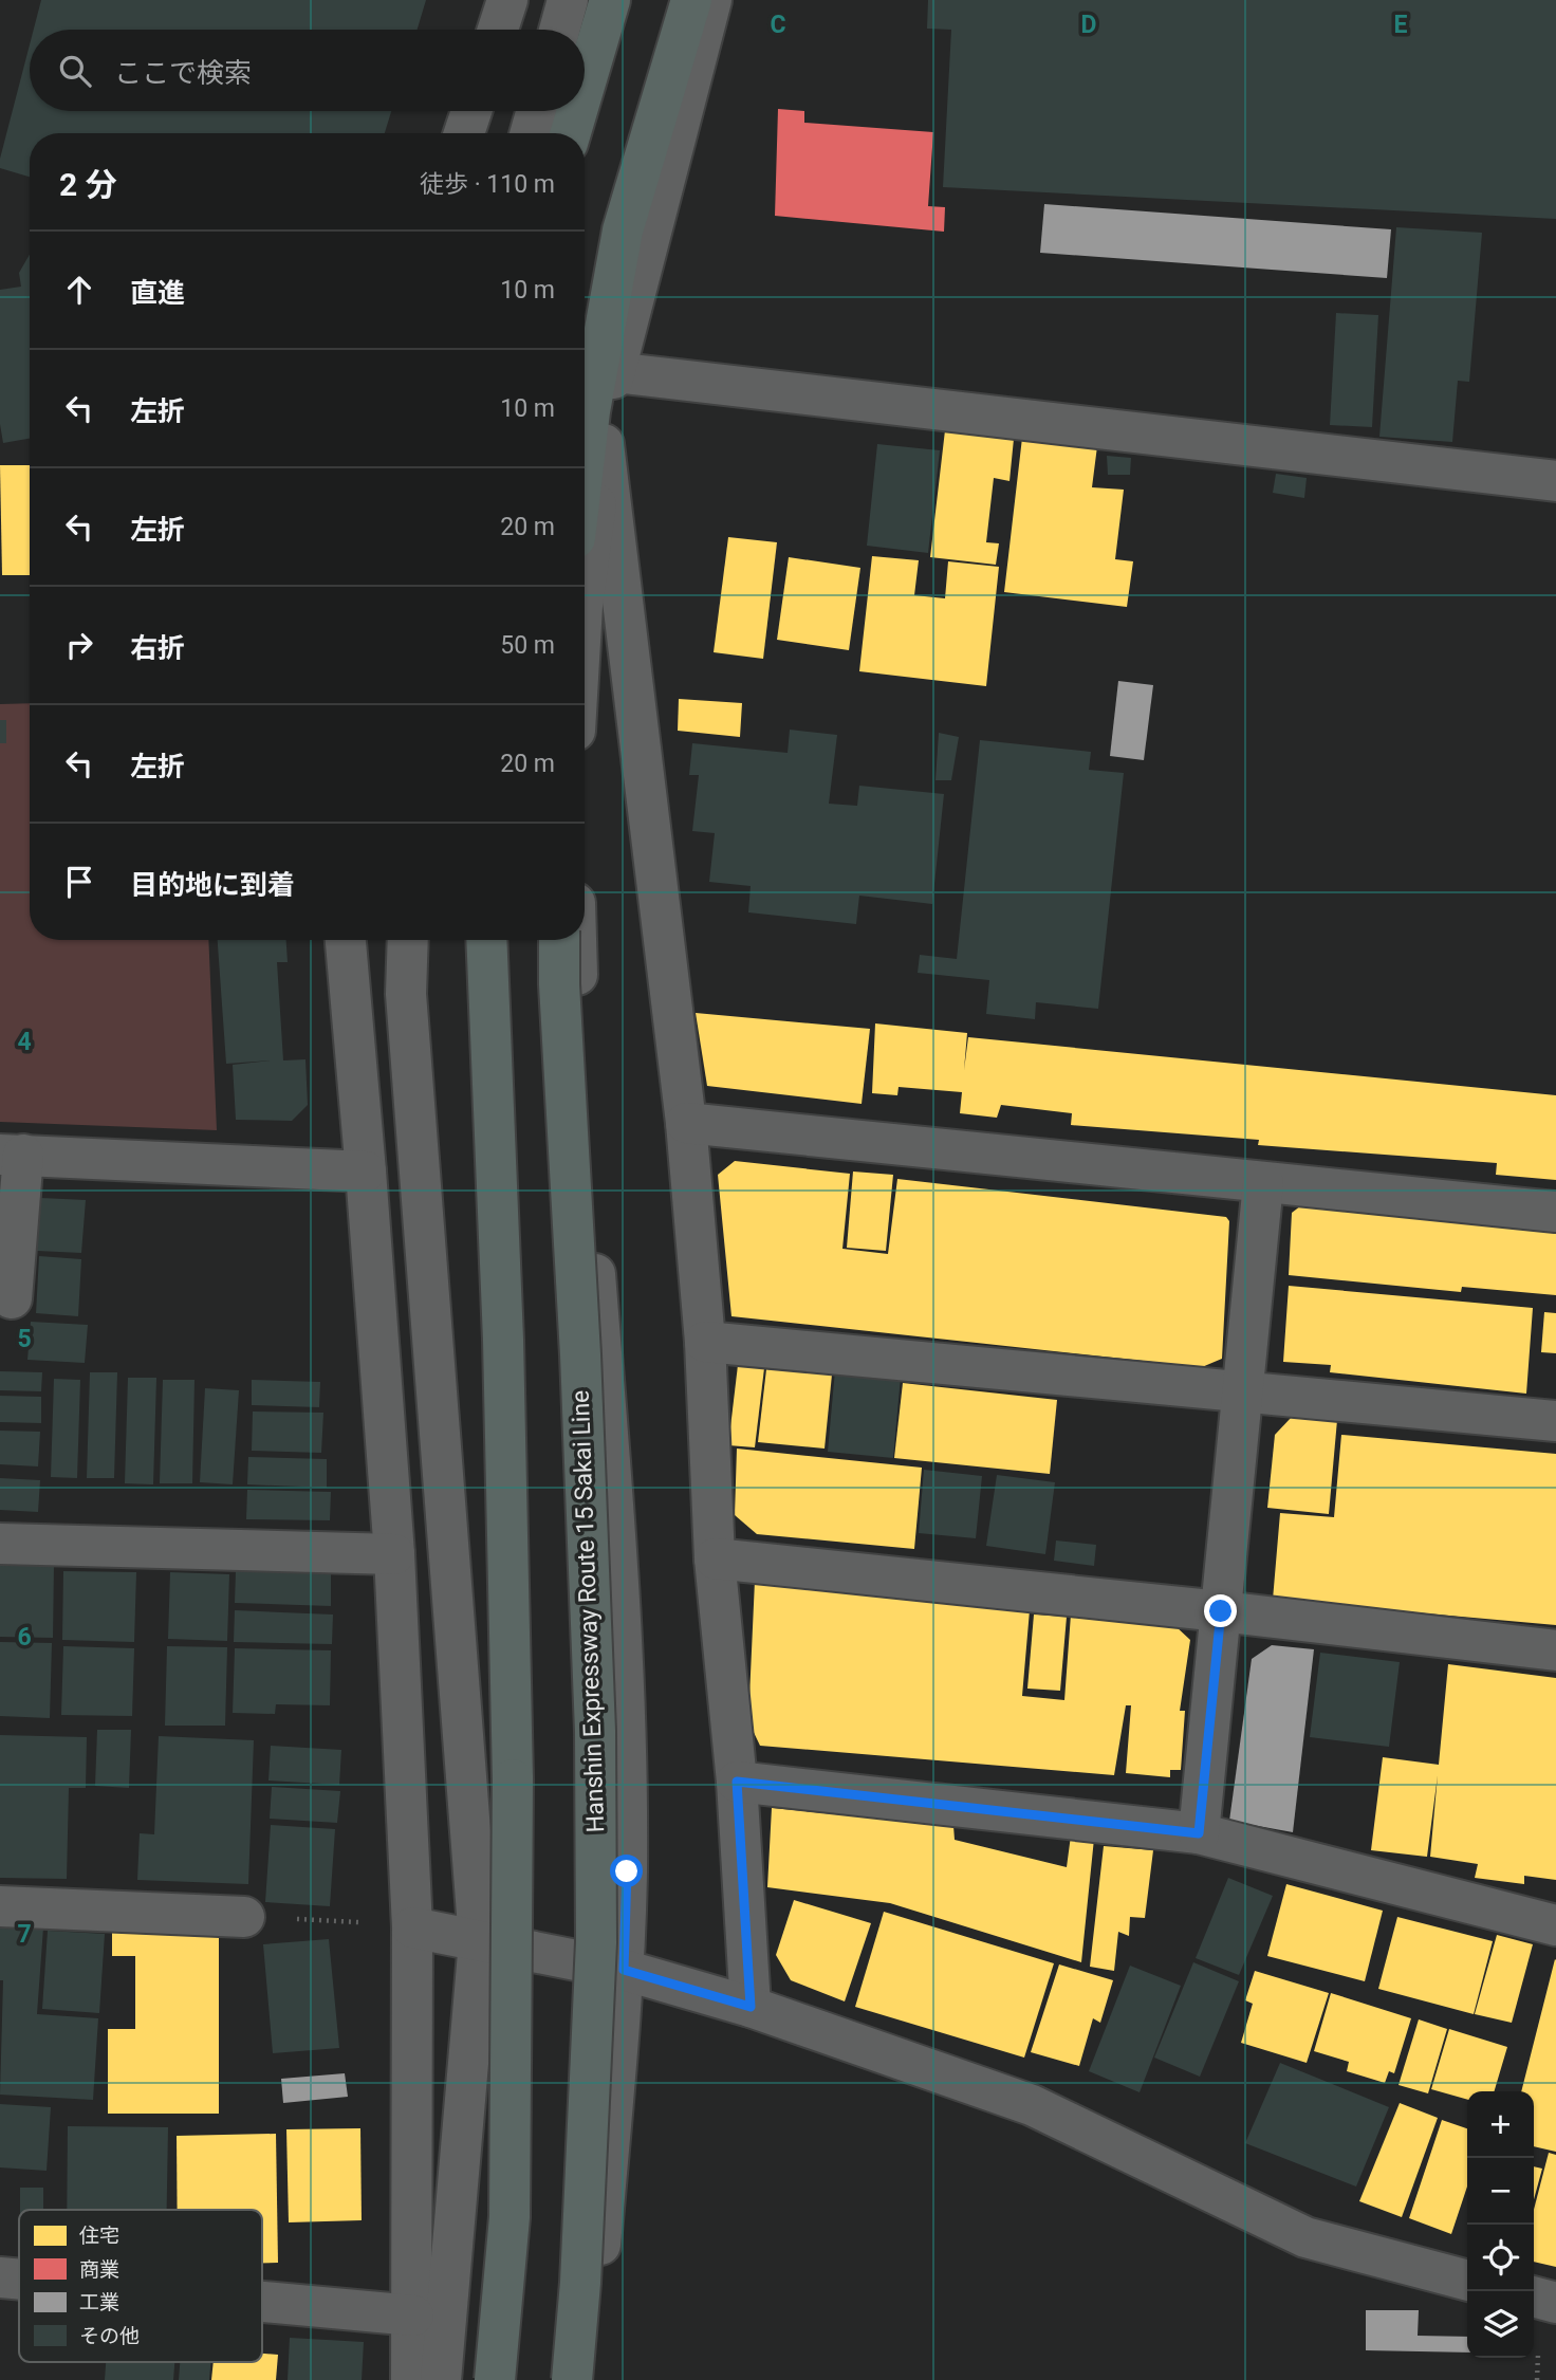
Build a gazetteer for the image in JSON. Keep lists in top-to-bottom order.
{
  "streets": {
    "highway": ["Hanshin Expressway Route 15 Sakai Line"]
  },
  "legend": [
    "住宅",
    "商業",
    "工業",
    "その他"
  ],
  "page": {
    "search": "ここで検索",
    "heading": ["2 分", "徒歩 · 110 m"],
    "list": [
      ["直進", "10 m"],
      ["左折", "10 m"],
      ["左折", "20 m"],
      ["右折", "50 m"],
      ["左折", "20 m"],
      "目的地に到着"
    ],
    "map_buttons": ["+", "−"]
  },
  "grid": {
    "columns": ["C", "D", "E"],
    "rows": [
      "4",
      "5",
      "6",
      "7"
    ]
  }
}
